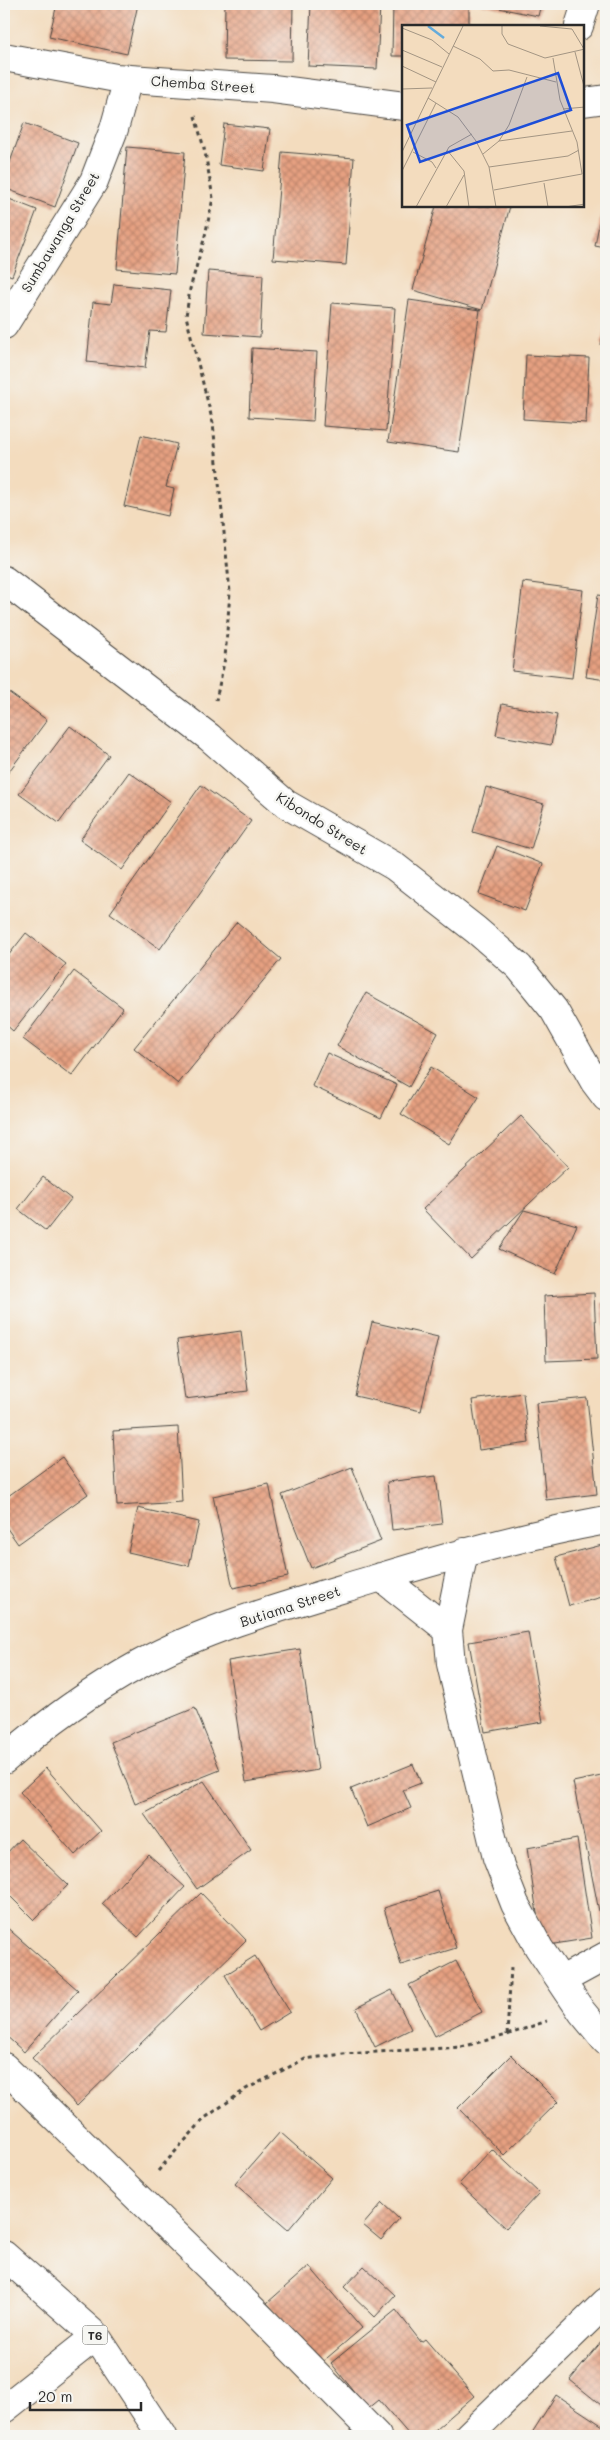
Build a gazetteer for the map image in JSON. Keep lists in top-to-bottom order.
{
  "streets": {
    "main road": [
      "Chemba Street",
      "Sumbawanga Street",
      "Kibondo Street",
      "Butiama Street",
      "T6"
    ]
  },
  "crossings": [
    ["Chemba Street", "Sumbawanga Street"]
  ],
  "scale_bar": "20 m"
}
